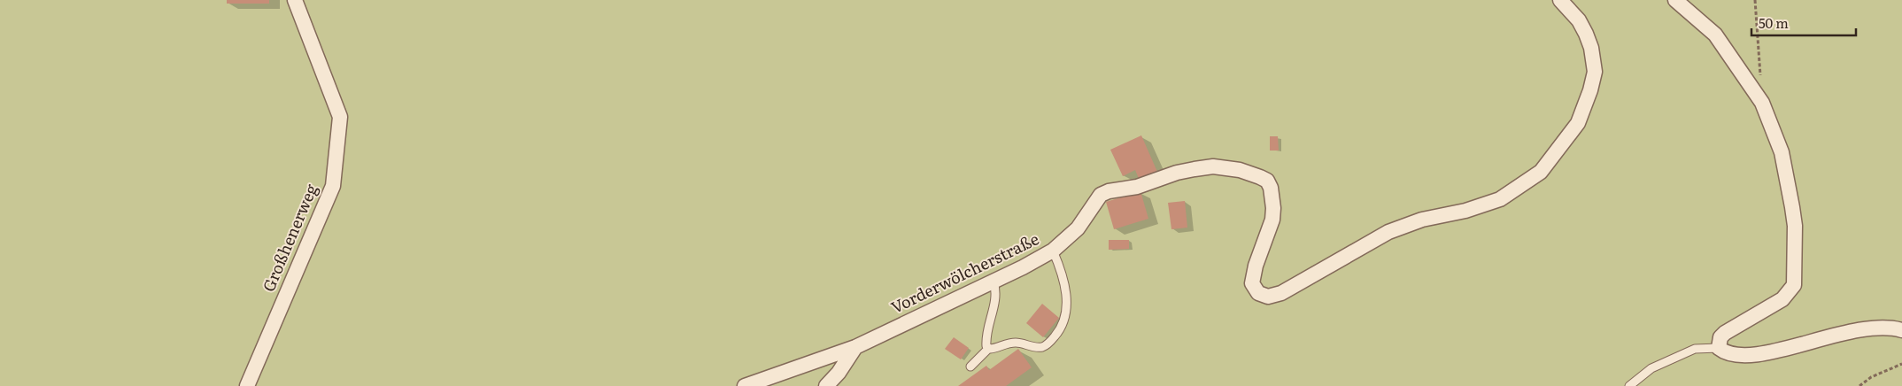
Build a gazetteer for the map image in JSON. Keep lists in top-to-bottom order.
{
  "streets": {
    "street": ["Großhenerweg", "Vorderwölcherstraße"]
  },
  "scale_bar": "50 m"
}
